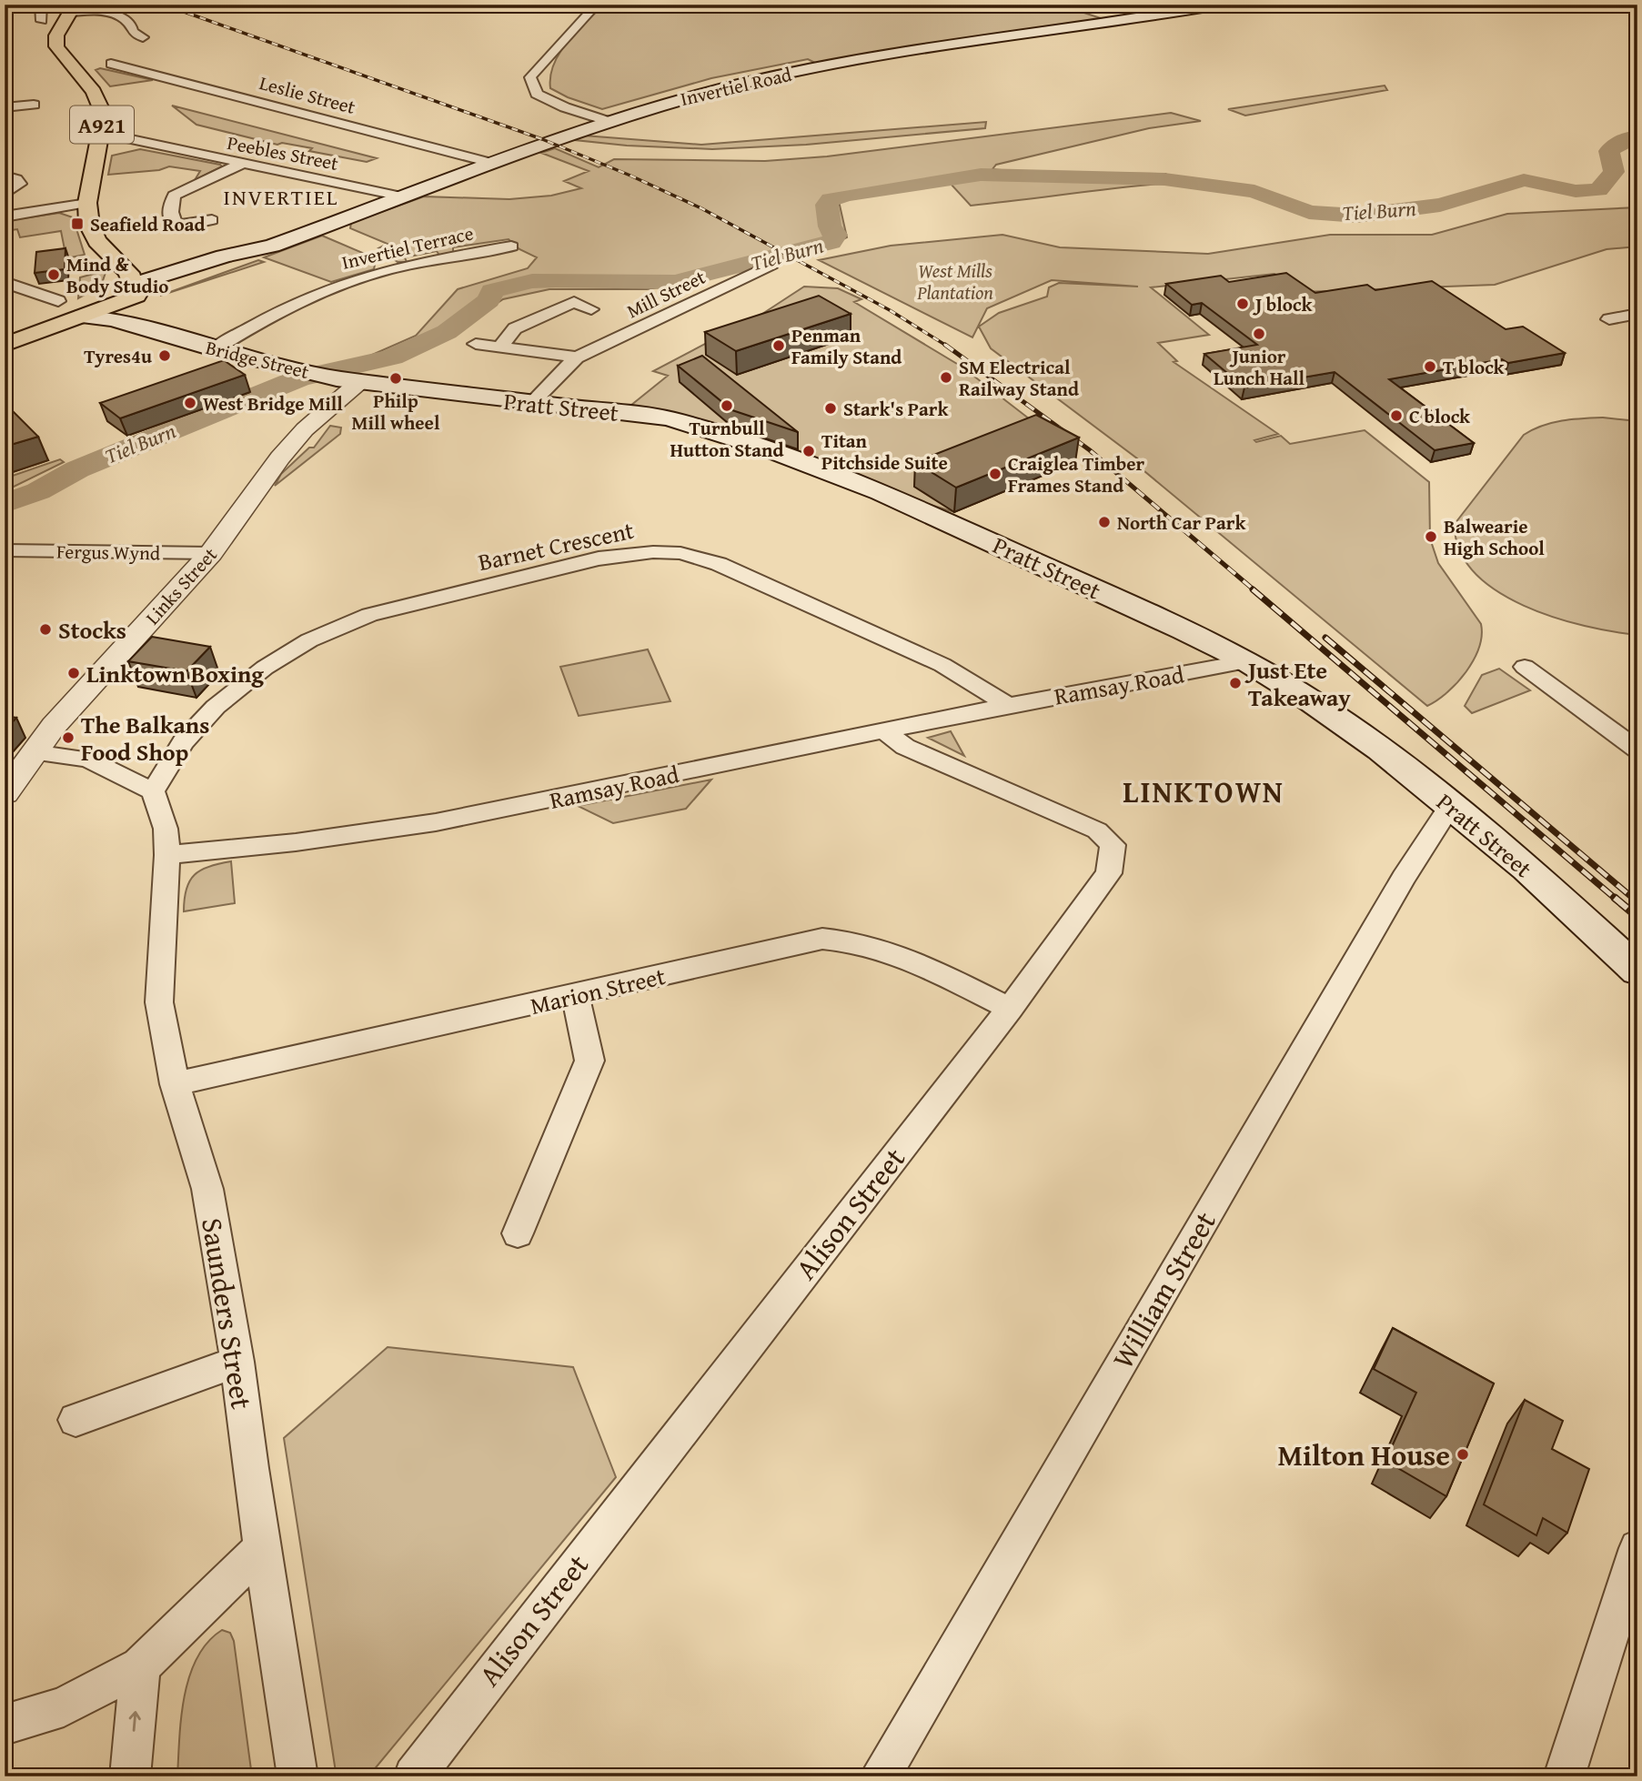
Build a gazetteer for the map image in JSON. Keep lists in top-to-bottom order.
{
  "streets": {
    "main road": [
      "Invertiel Road",
      "A921",
      "Bridge Street",
      "Pratt Street"
    ],
    "street": [
      "Leslie Street",
      "Peebles Street",
      "Invertiel Terrace",
      "Mill Street",
      "Barnet Crescent",
      "Fergus Wynd",
      "Links Street",
      "Ramsay Road",
      "Marion Street",
      "Alison Street",
      "William Street",
      "Saunders Street"
    ]
  },
  "crossings": [
    ["Invertiel Road", "Leslie Street"],
    ["Invertiel Road", "A921"],
    ["Invertiel Road", "Peebles Street"],
    ["A921", "Peebles Street"],
    ["Invertiel Terrace", "Bridge Street"],
    ["Mill Street", "Pratt Street"],
    ["Bridge Street", "Pratt Street"],
    ["Bridge Street", "Links Street"],
    ["Pratt Street", "Links Street"],
    ["Pratt Street", "Ramsay Road"],
    ["Pratt Street", "William Street"],
    ["Barnet Crescent", "Ramsay Road"],
    ["Fergus Wynd", "Links Street"],
    ["Ramsay Road", "Alison Street"],
    ["Ramsay Road", "Saunders Street"],
    ["Marion Street", "Alison Street"],
    ["Marion Street", "Saunders Street"]
  ],
  "districts": ["INVERTIEL", "LINKTOWN"],
  "water": ["Tiel Burn"],
  "parks": ["West Mills Plantation"],
  "places": {
    "transit": ["Seafield Road"],
    "other": [
      "Mind & Body Studio",
      "J block",
      "Junior Lunch Hall",
      "Penman Family Stand",
      "Tyres4u",
      "T block",
      "SM Electrical Railway Stand",
      "Philp Mill wheel",
      "West Bridge Mill",
      "Turnbull Hutton Stand",
      "Stark's Park",
      "C block",
      "Titan Pitchside Suite",
      "Craiglea Timber Frames Stand",
      "North Car Park",
      "Balwearie High School",
      "Stocks",
      "Linktown Boxing",
      "Just Ete Takeaway",
      "The Balkans Food Shop",
      "Milton House"
    ]
  }
}
